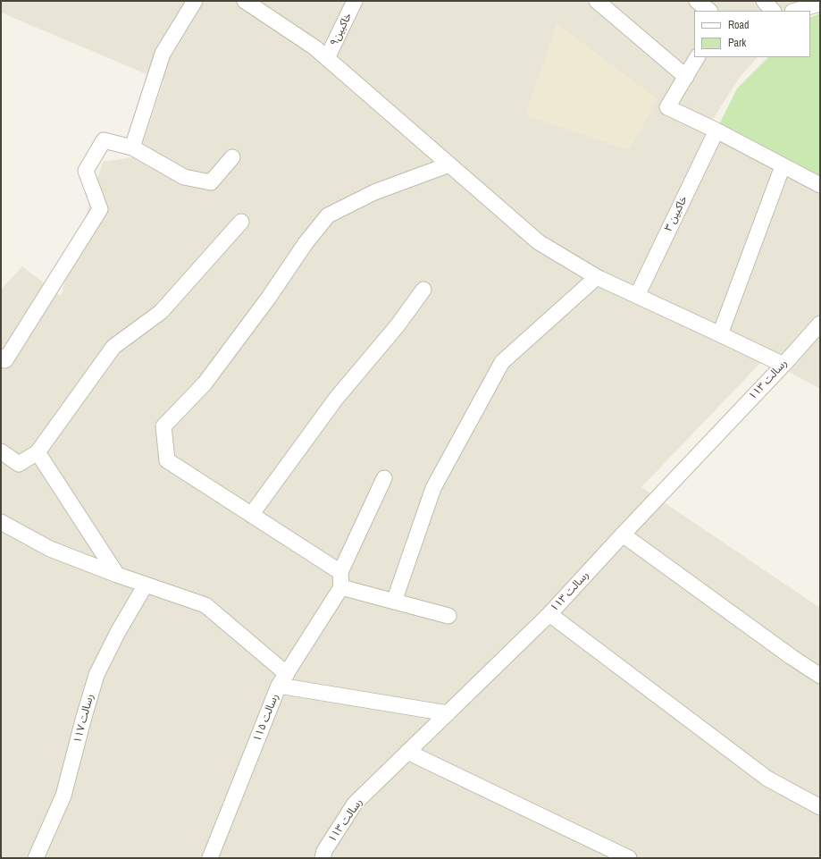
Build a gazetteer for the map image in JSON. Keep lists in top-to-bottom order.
{
  "streets": {
    "street": [
      "خاکبین۹",
      "خاکبین ۳",
      "رسالت ۱۱۳",
      "رسالت ۱۱۵",
      "رسالت ۱۱۷"
    ]
  },
  "legend": ["Road", "Park"]
}
